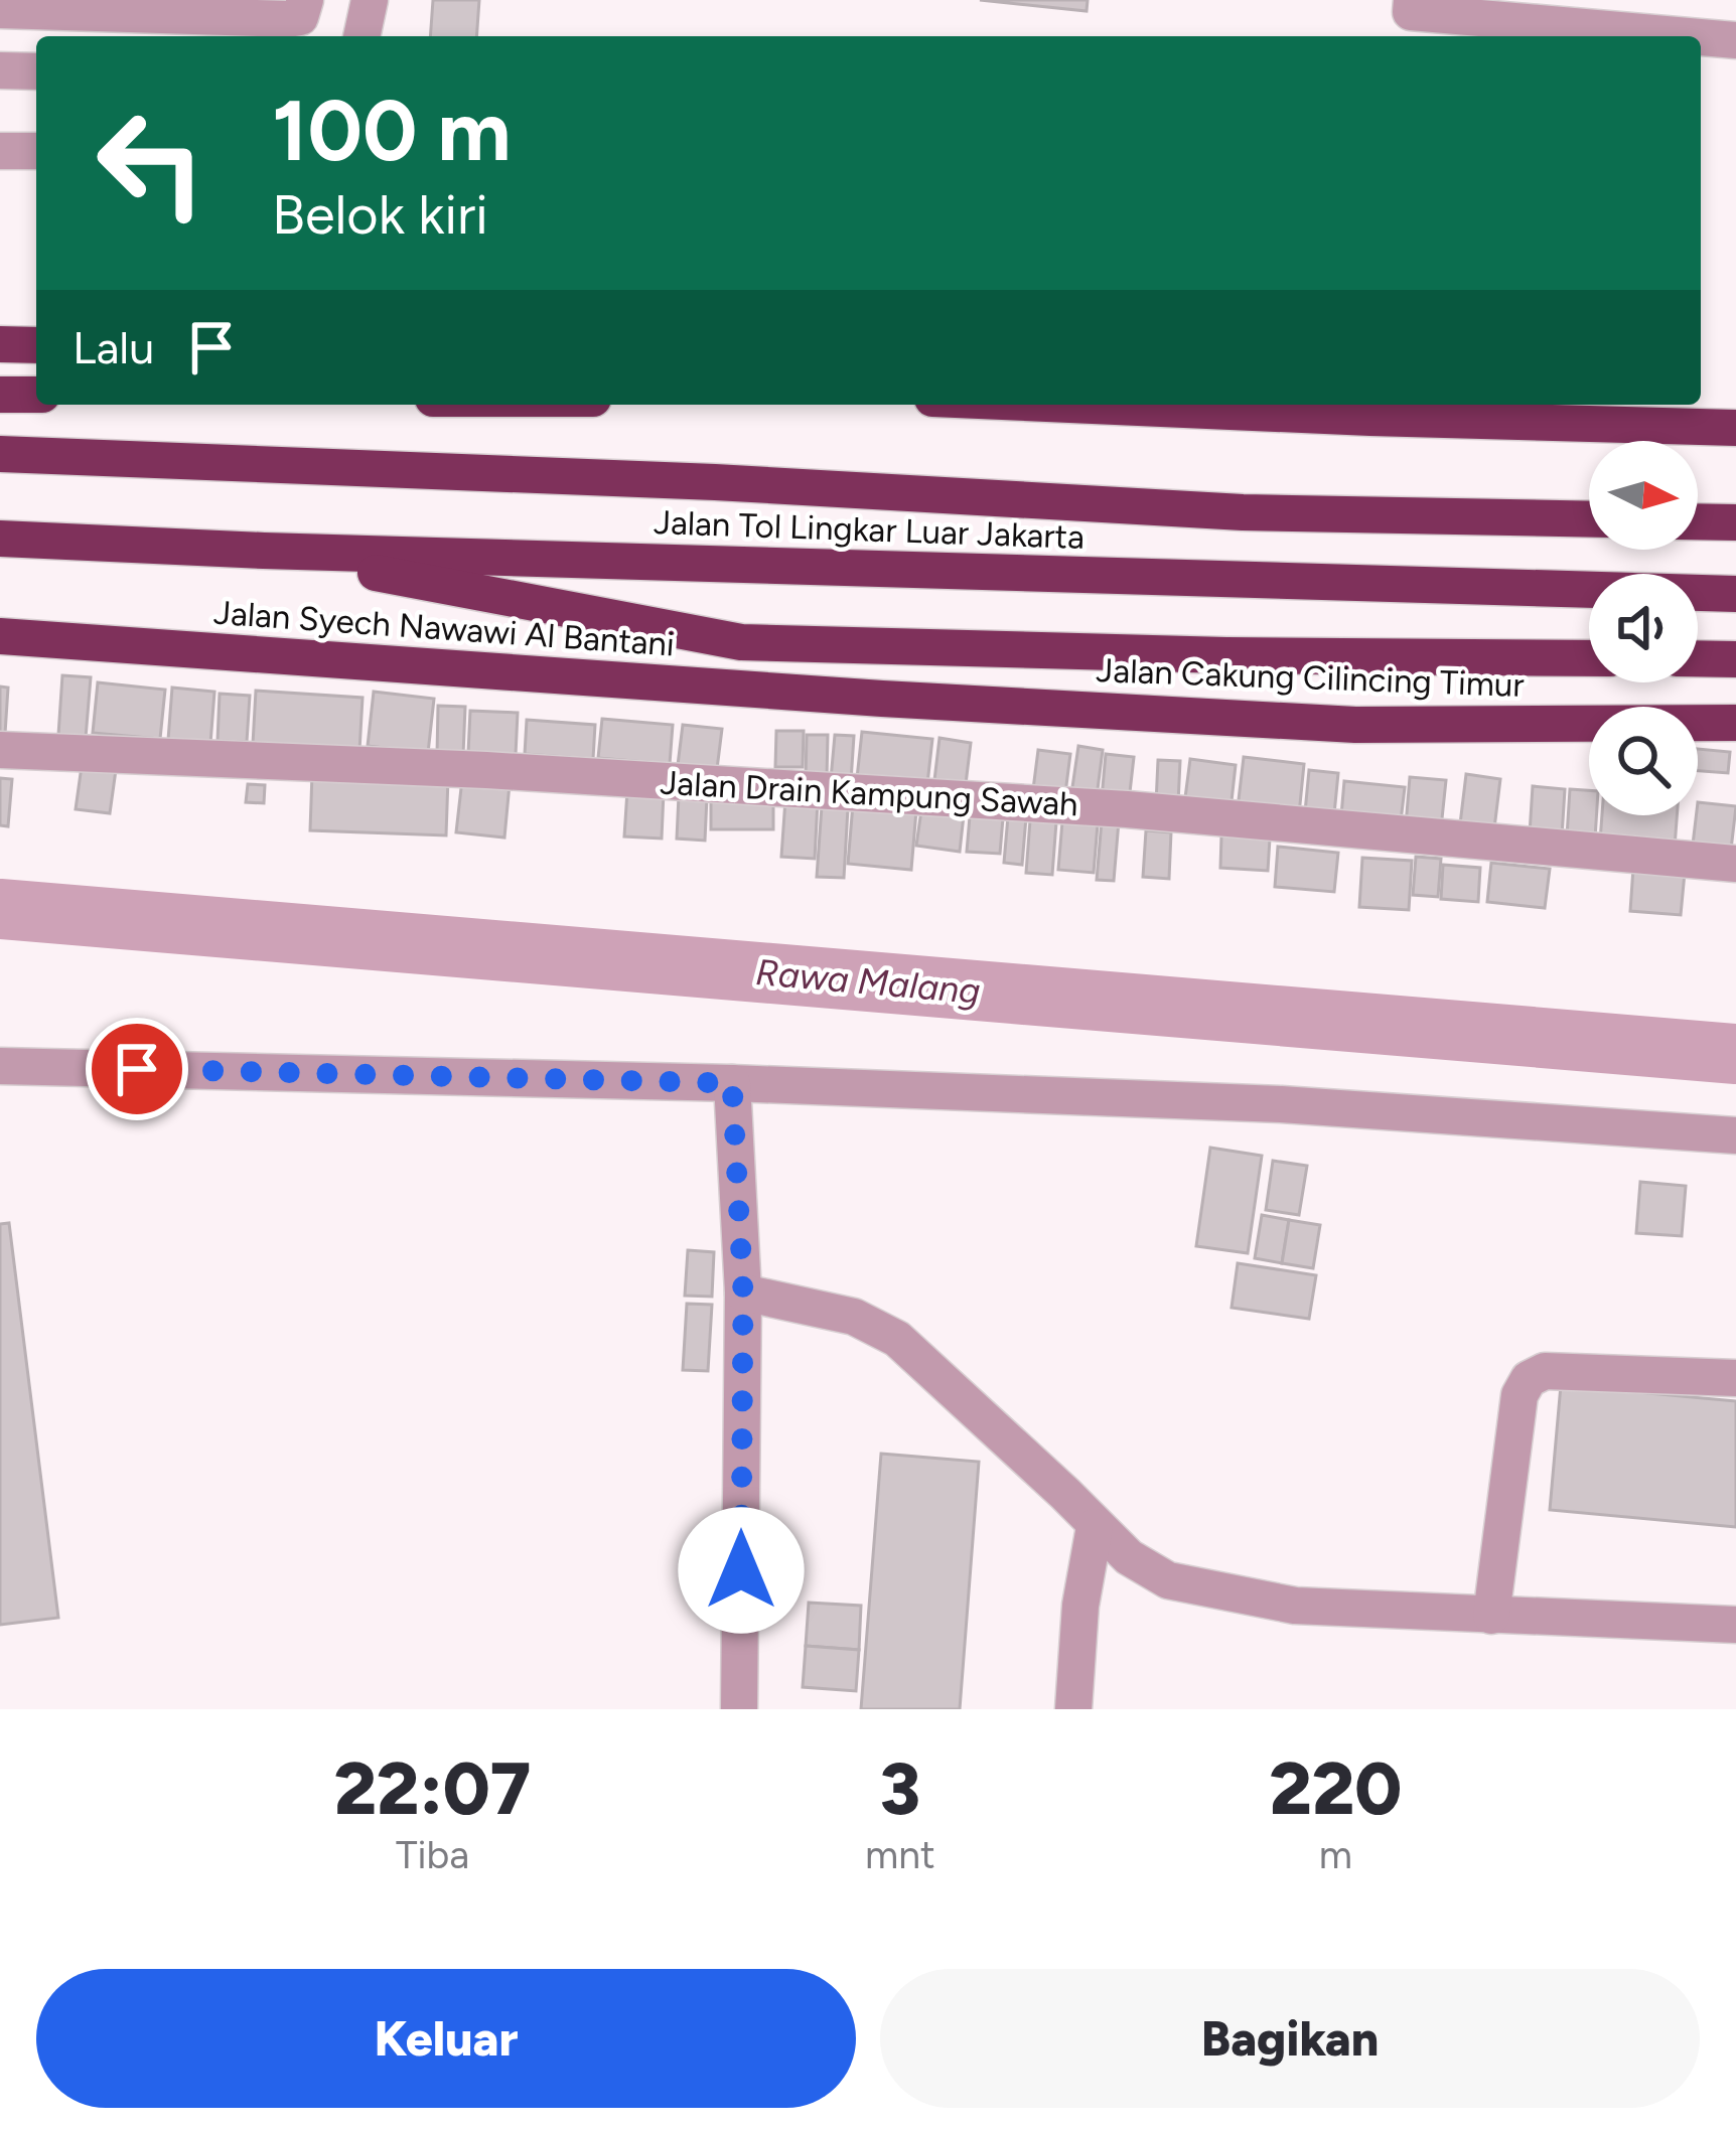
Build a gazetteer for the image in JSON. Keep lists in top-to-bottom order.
{
  "streets": {
    "highway": ["Jalan Tol Lingkar Luar Jakarta", "Jalan Syech Nawawi Al Bantani", "Jalan Cakung Cilincing Timur"],
    "street": ["Jalan Drain Kampung Sawah"]
  },
  "crossings": [
    ["Jalan Syech Nawawi Al Bantani", "Jalan Cakung Cilincing Timur"]
  ],
  "water": ["Rawa Malang"],
  "north": "right",
  "page": {
    "turn": ["100 m", "Belok kiri"],
    "then": "Lalu",
    "eta": [
      "22:07",
      "Tiba",
      "3",
      "mnt",
      "220",
      "m"
    ],
    "buttons": ["Keluar", "Bagikan"]
  }
}
